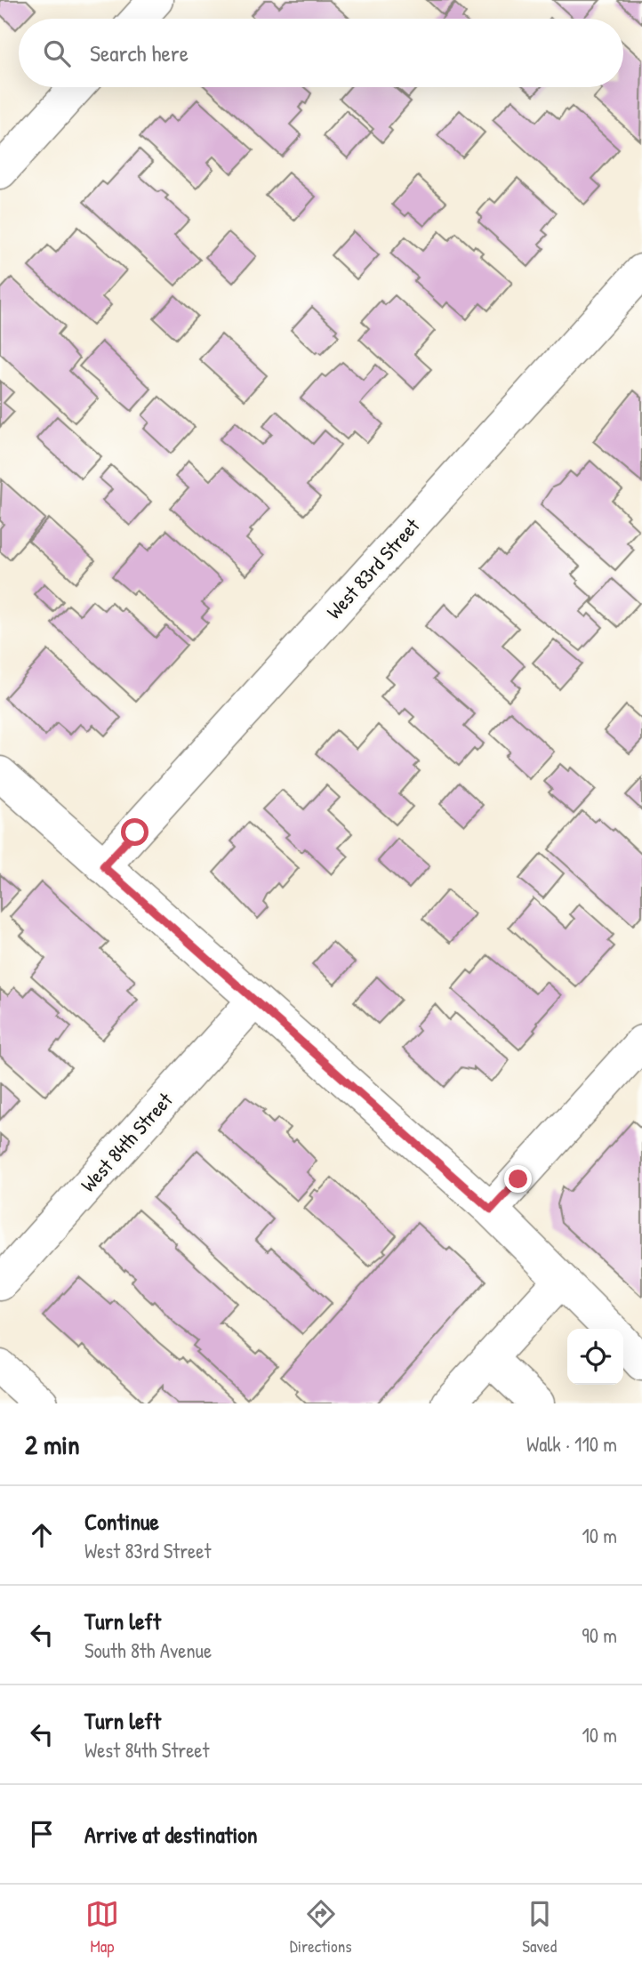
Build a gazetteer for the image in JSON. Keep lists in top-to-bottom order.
{
  "streets": {
    "street": ["West 83rd Street", "West 84th Street"]
  },
  "page": {
    "search": "Search here",
    "heading": ["2 min", "Walk · 110 m"],
    "list": [
      ["Continue", "West 83rd Street", "10 m"],
      ["Turn left", "South 8th Avenue", "90 m"],
      ["Turn left", "West 84th Street", "10 m"],
      "Arrive at destination"
    ],
    "nav": ["Map", "Directions", "Saved"]
  }
}
